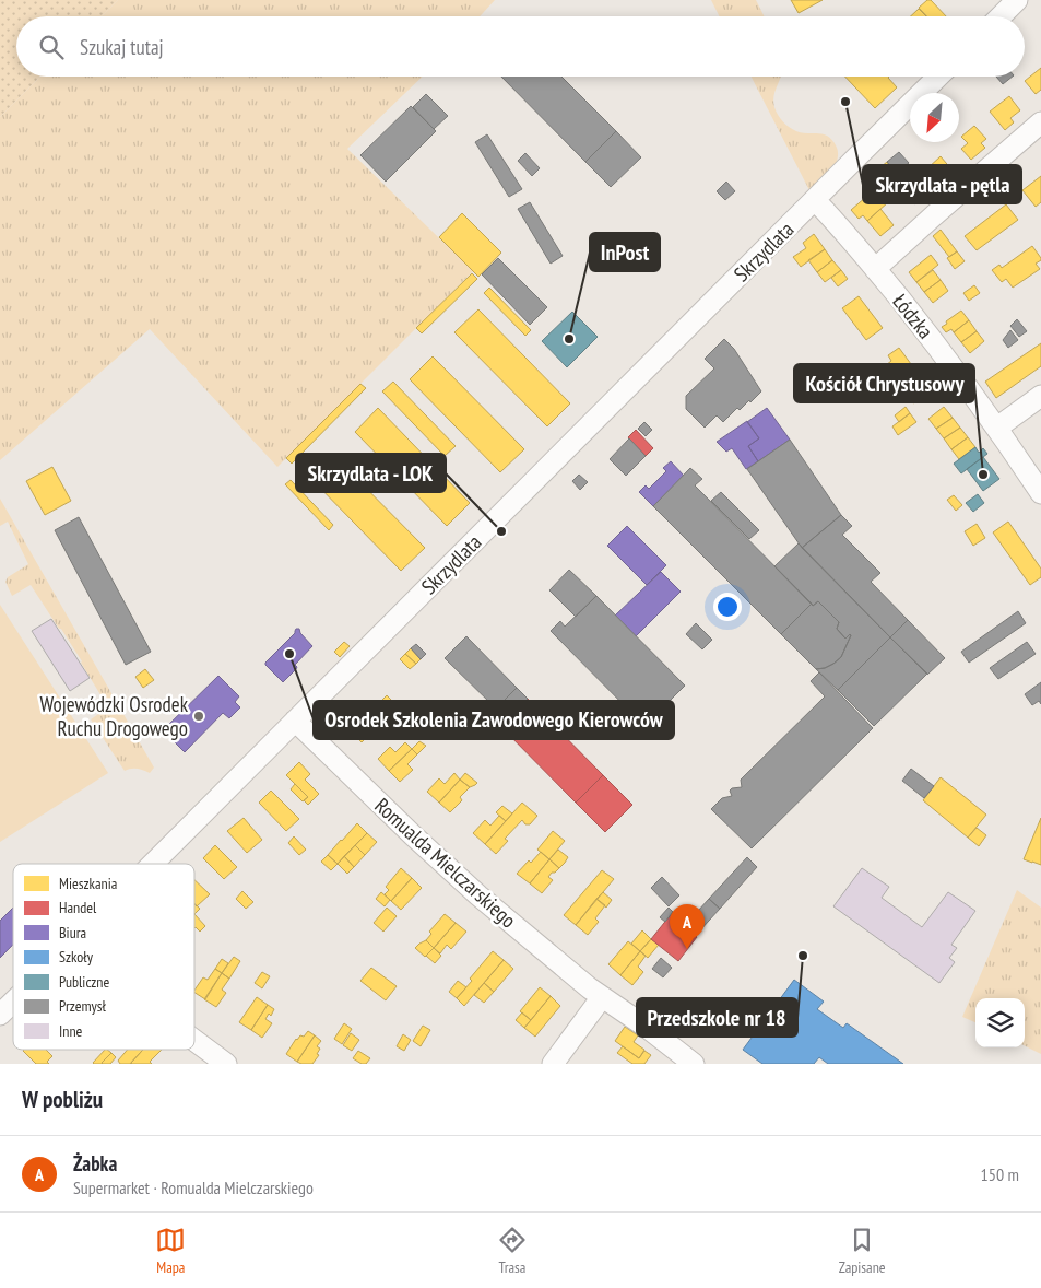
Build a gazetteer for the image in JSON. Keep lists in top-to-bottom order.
{
  "streets": {
    "street": ["Skrzydlata", "Łódzka", "Romualda Mielczarskiego"]
  },
  "crossings": [
    ["Skrzydlata", "Łódzka"],
    ["Skrzydlata", "Romualda Mielczarskiego"]
  ],
  "places": [
    "Skrzydlata - pętla",
    "InPost",
    "Kościół Chrystusowy",
    "Skrzydlata - LOK",
    "Osrodek Szkolenia Zawodowego Kierowców",
    "Wojewódzki Osrodek Ruchu Drogowego",
    "Przedszkole nr 18"
  ],
  "legend": [
    "Mieszkania",
    "Handel",
    "Biura",
    "Szkoły",
    "Publiczne",
    "Przemysł",
    "Inne"
  ],
  "north": "bottom left",
  "page": {
    "search": "Szukaj tutaj",
    "pins": "A",
    "heading": "W pobliżu",
    "list": [
      {
        "mark": "A",
        "name": "Żabka",
        "note": "Supermarket · Romualda Mielczarskiego",
        "value": "150 m"
      }
    ],
    "nav": ["Mapa", "Trasa", "Zapisane"]
  }
}
